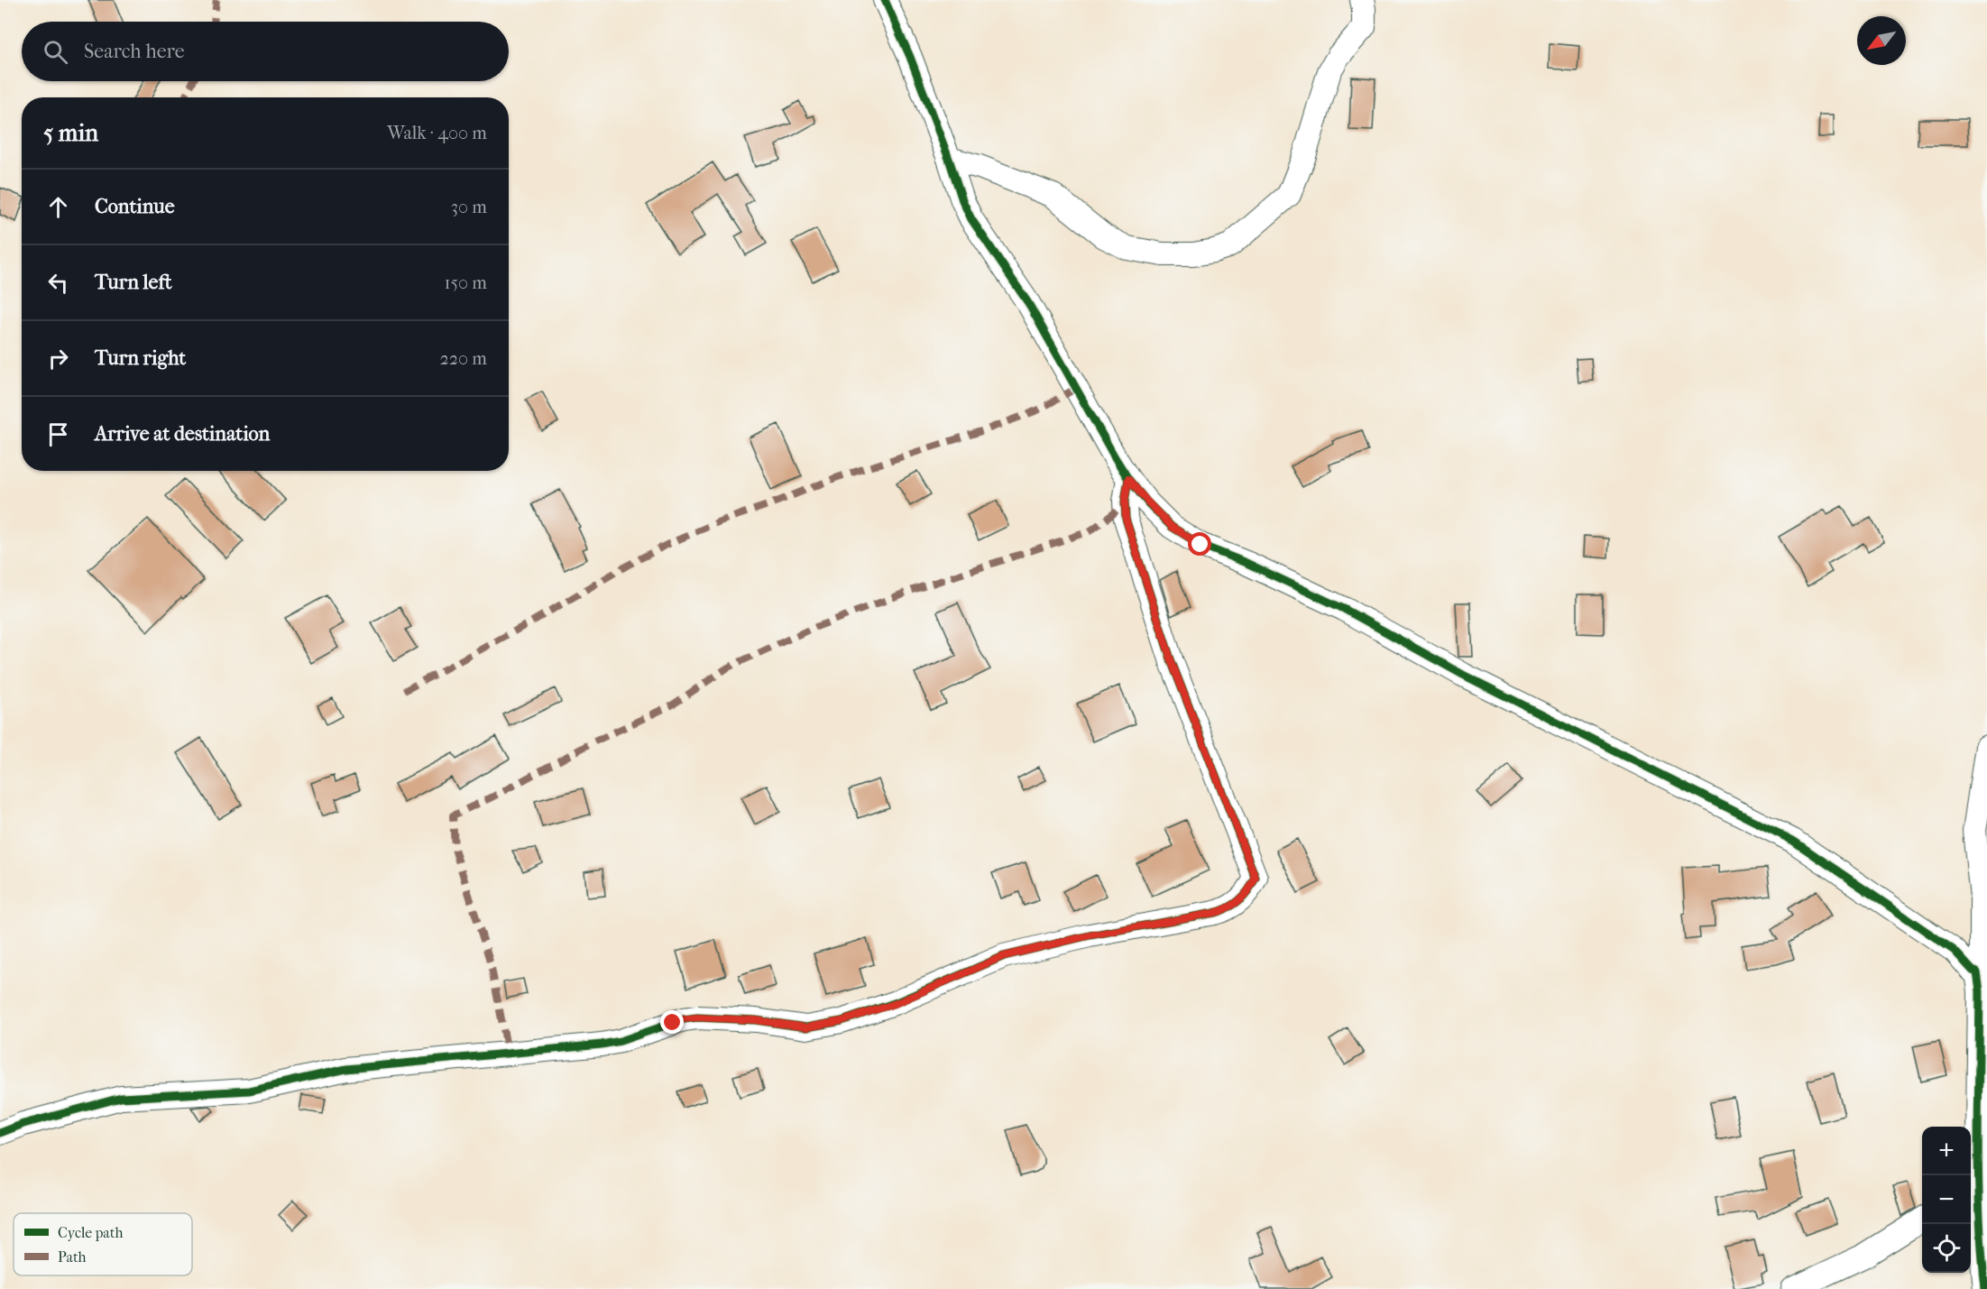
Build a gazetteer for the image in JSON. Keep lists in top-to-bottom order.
{
  "legend": ["Cycle path", "Path"],
  "north": "bottom left",
  "page": {
    "search": "Search here",
    "heading": ["5 min", "Walk · 400 m"],
    "list": [
      ["Continue", "30 m"],
      ["Turn left", "150 m"],
      ["Turn right", "220 m"],
      "Arrive at destination"
    ],
    "map_buttons": ["+", "−"]
  }
}
